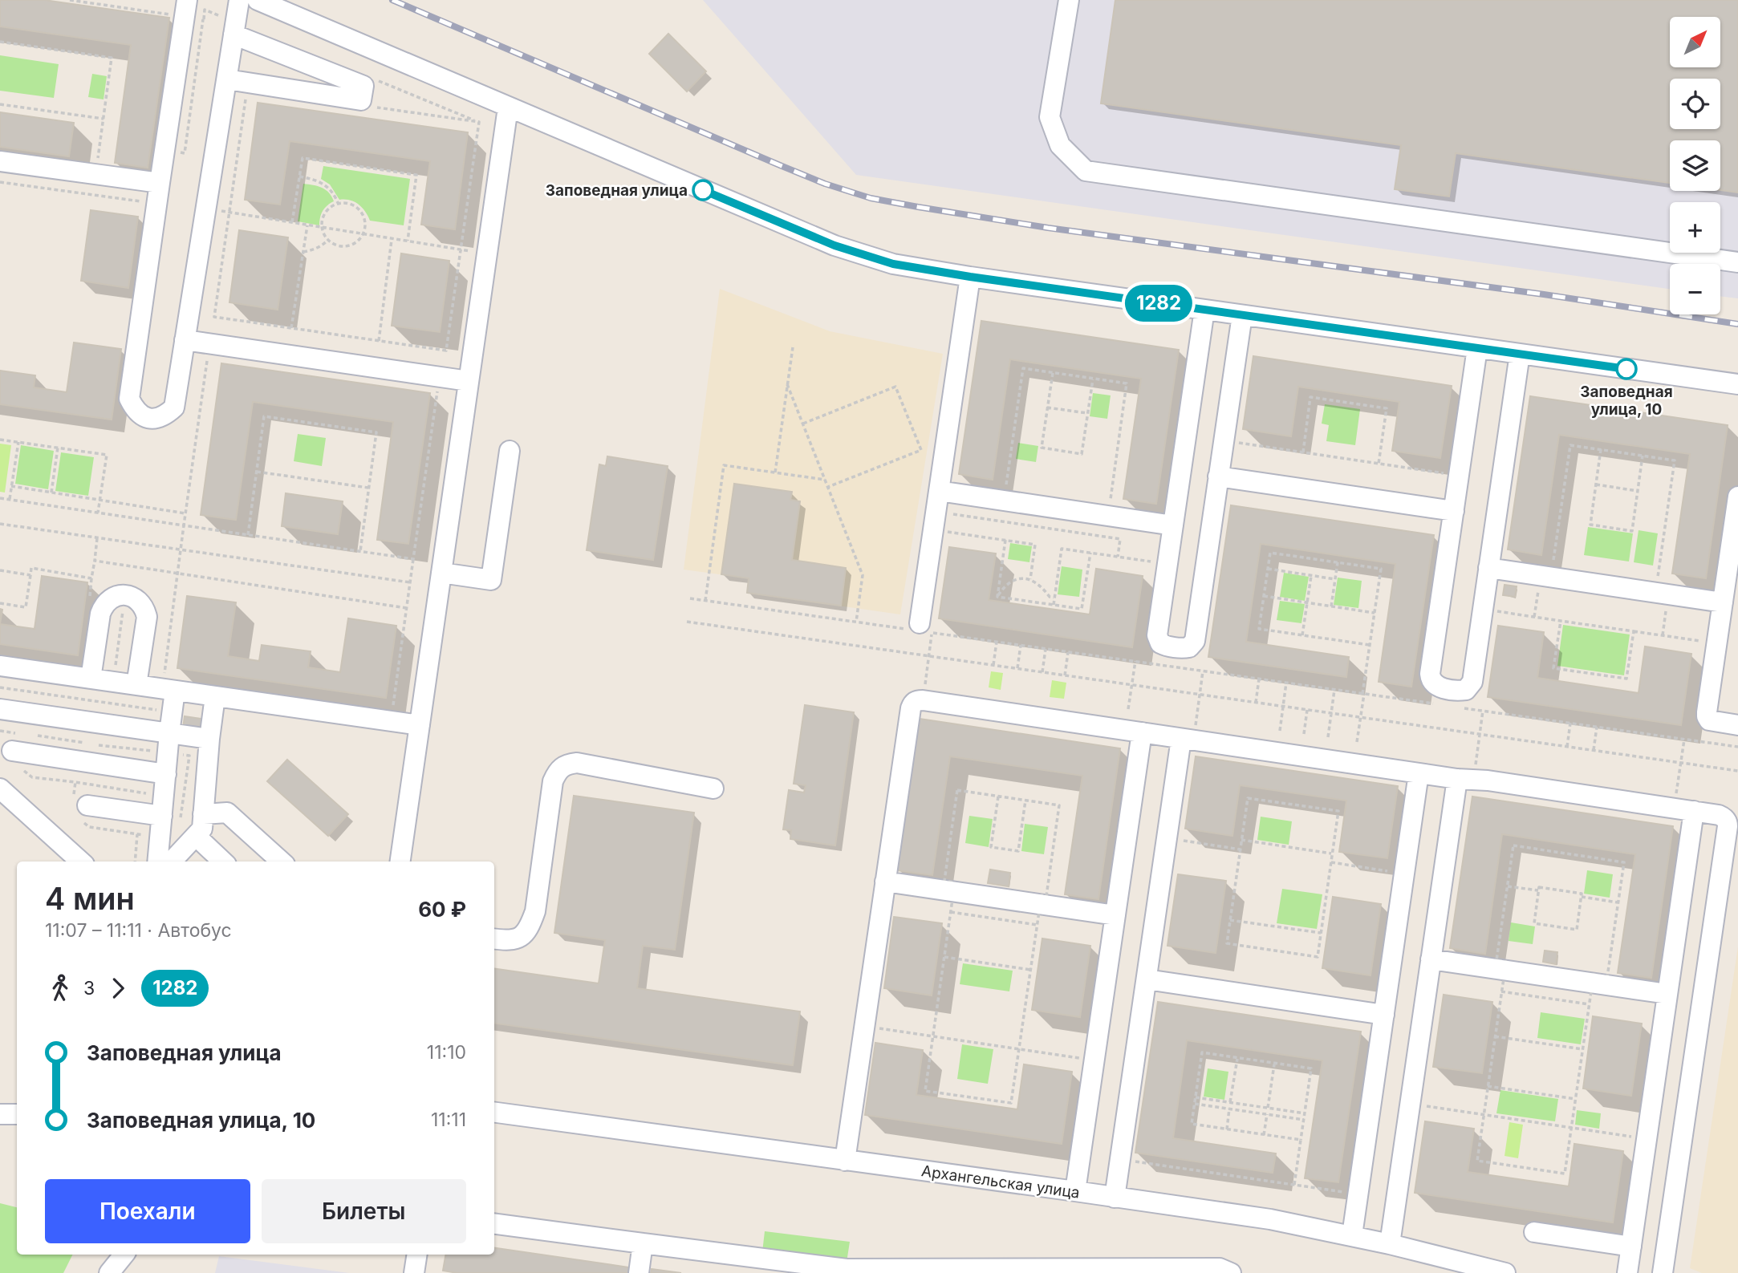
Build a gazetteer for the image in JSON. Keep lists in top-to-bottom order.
{
  "streets": {
    "street": ["Архангельская улица"]
  },
  "places": ["Заповедная улица", "Заповедная улица, 10"],
  "lines": ["bus line 1282"],
  "north": "top right",
  "page": {
    "on_map": "1282",
    "map_buttons": ["+", "−"],
    "heading": ["4 мин", "11:07 – 11:11 · Автобус", "60 ₽"],
    "legs": ["3", "1282"],
    "list": [
      {
        "name": "Заповедная улица",
        "value": "11:10"
      },
      {
        "name": "Заповедная улица, 10",
        "value": "11:11"
      }
    ],
    "buttons": ["Поехали", "Билеты"]
  }
}
